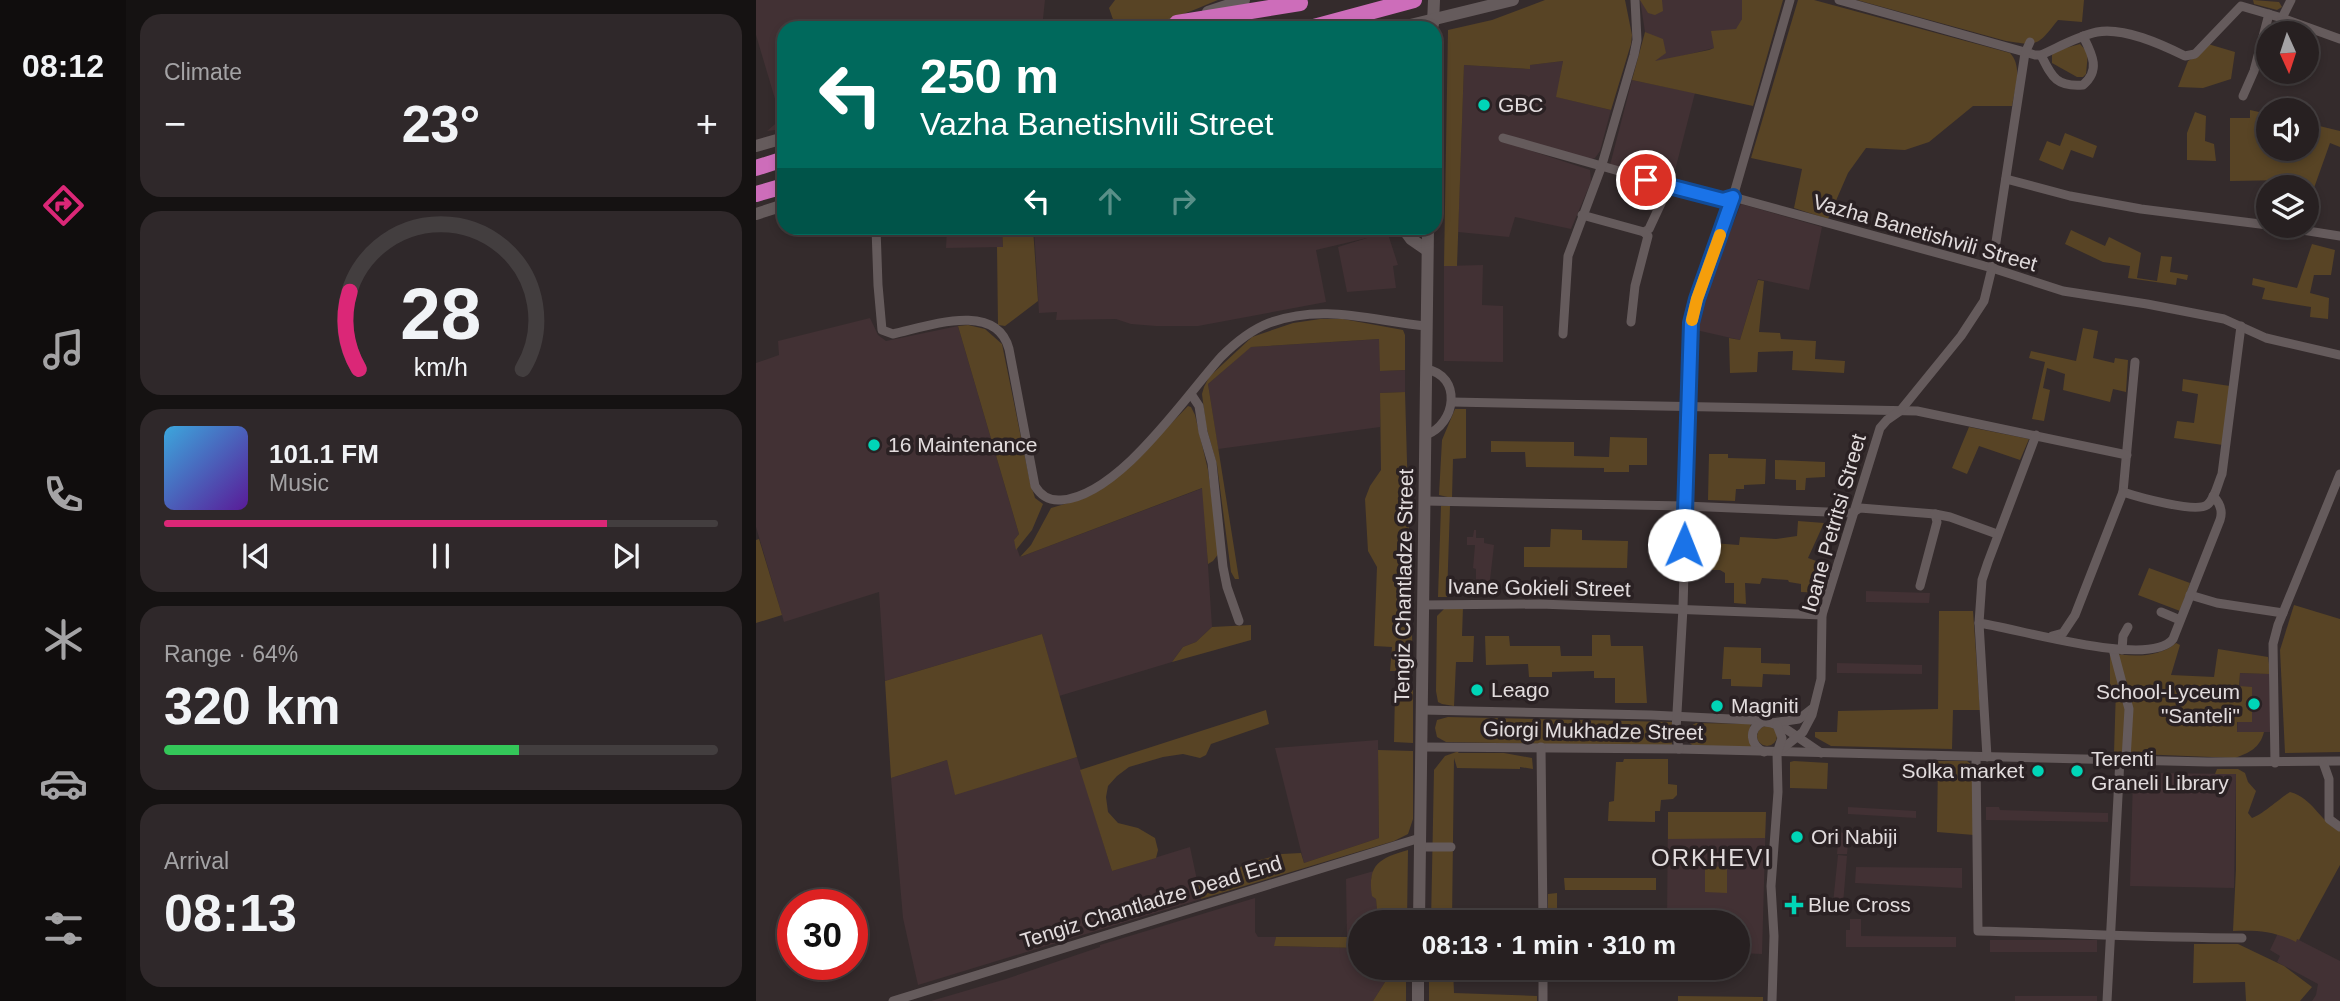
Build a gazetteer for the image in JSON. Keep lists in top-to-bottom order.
{
  "streets": {
    "street": [
      "Vazha Banetishvili Street",
      "Ioane Petritsi Street",
      "Tengiz Chantladze Street",
      "Ivane Gokieli Street",
      "Giorgi Mukhadze Street",
      "Tengiz Chantladze Dead End"
    ]
  },
  "crossings": [
    ["Vazha Banetishvili Street", "Ioane Petritsi Street"],
    ["Ioane Petritsi Street", "Ivane Gokieli Street"],
    ["Tengiz Chantladze Street", "Ivane Gokieli Street"],
    ["Tengiz Chantladze Street", "Giorgi Mukhadze Street"],
    ["Tengiz Chantladze Street", "Tengiz Chantladze Dead End"]
  ],
  "districts": ["ORKHEVI"],
  "places": {
    "other": [
      "GBC",
      "16 Maintenance",
      "Leago",
      "School-Lyceum \"Santeli\"",
      "Magniti",
      "Solka market",
      "Terenti Graneli Library",
      "Ori Nabiji"
    ],
    "health": ["Blue Cross"]
  },
  "north": "bottom",
  "page": {
    "tabs": "08:12",
    "tile": [
      "Climate",
      ["Range · 64%", "320 km"],
      ["Arrival", "08:13"]
    ],
    "turn": ["250 m", "Vazha Banetishvili Street"],
    "heat": ["−", "23°", "+"],
    "song": ["101.1 FM", "Music"],
    "limit": "30",
    "trip": "08:13 · 1 min · 310 m",
    "gauge": ["28", "km/h"]
  }
}
